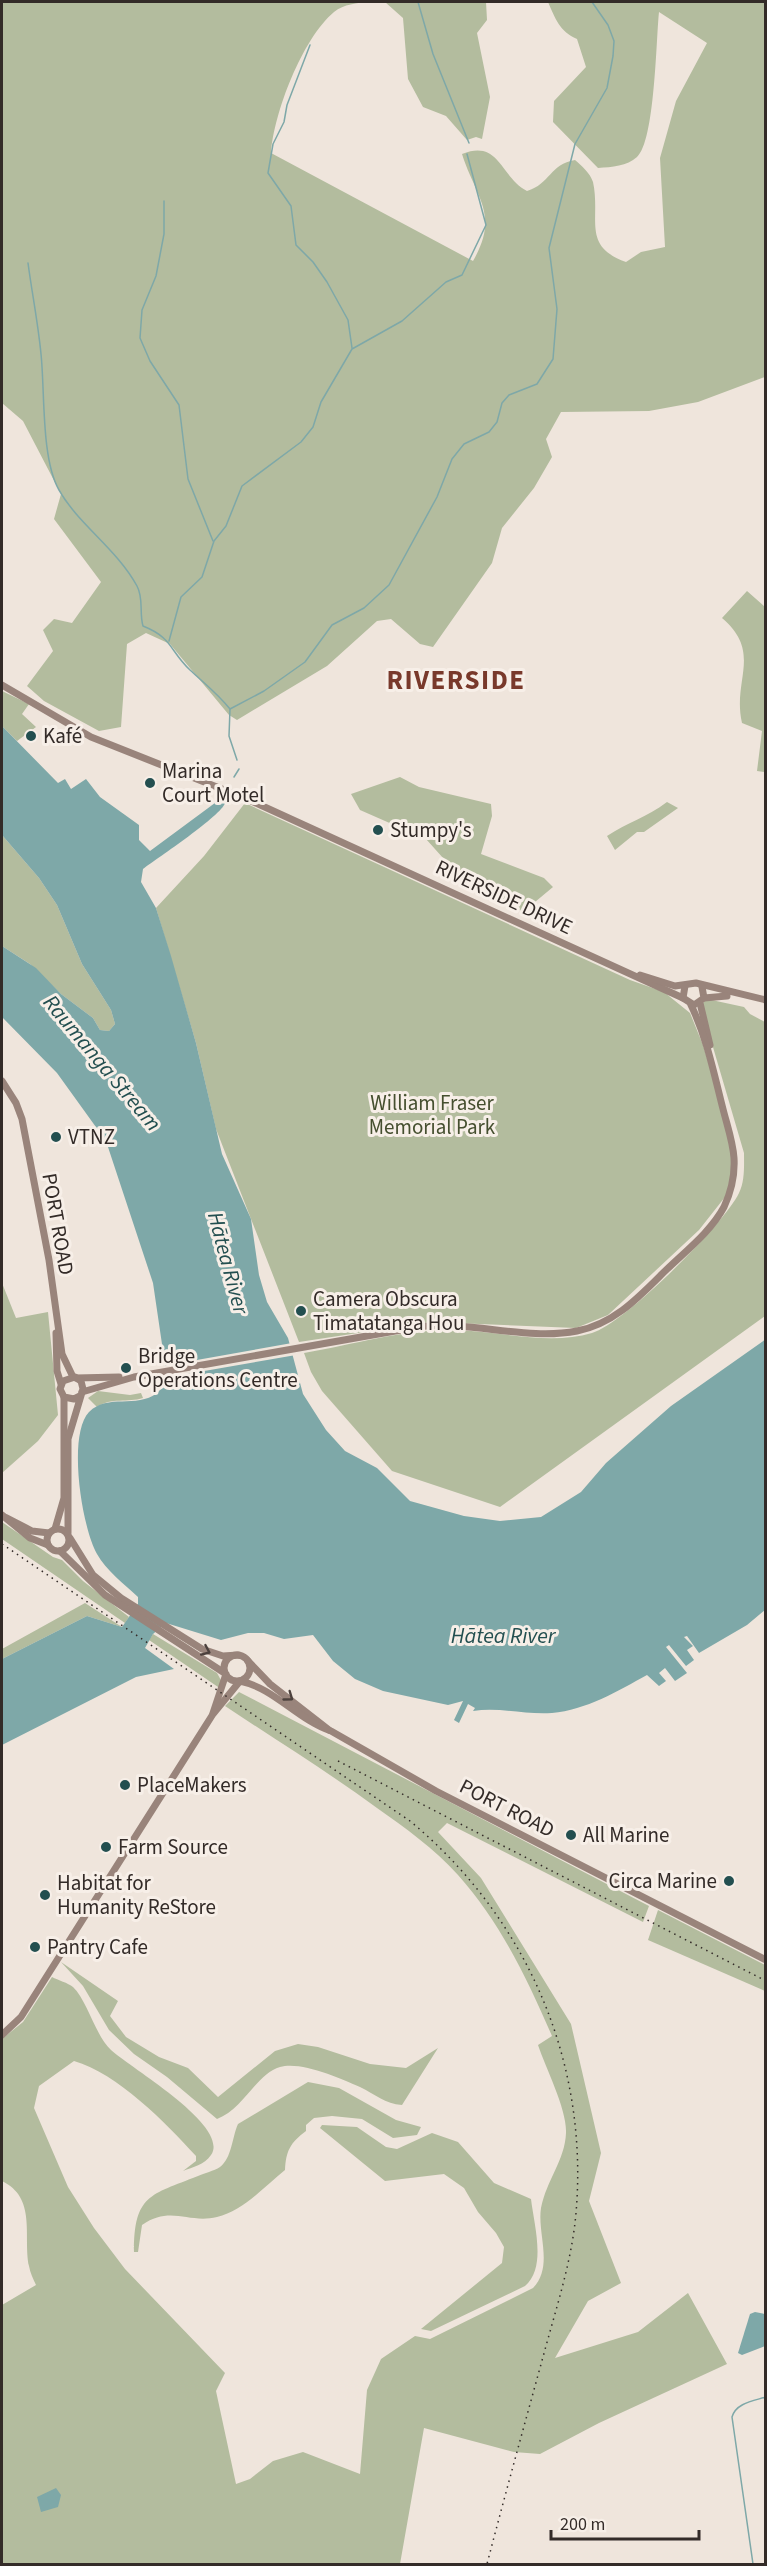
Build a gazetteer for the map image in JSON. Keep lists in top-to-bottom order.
{
  "streets": {
    "main road": ["RIVERSIDE DRIVE", "PORT ROAD"]
  },
  "districts": ["RIVERSIDE"],
  "water": ["Raumanga Stream", "Hātea River"],
  "parks": ["William Fraser Memorial Park"],
  "places": [
    "Kafé",
    "Marina Court Motel",
    "Stumpy's",
    "VTNZ",
    "Camera Obscura Timatatanga Hou",
    "Bridge Operations Centre",
    "PlaceMakers",
    "All Marine",
    "Farm Source",
    "Circa Marine",
    "Habitat for Humanity ReStore",
    "Pantry Cafe"
  ],
  "scale_bar": "200 m"
}
